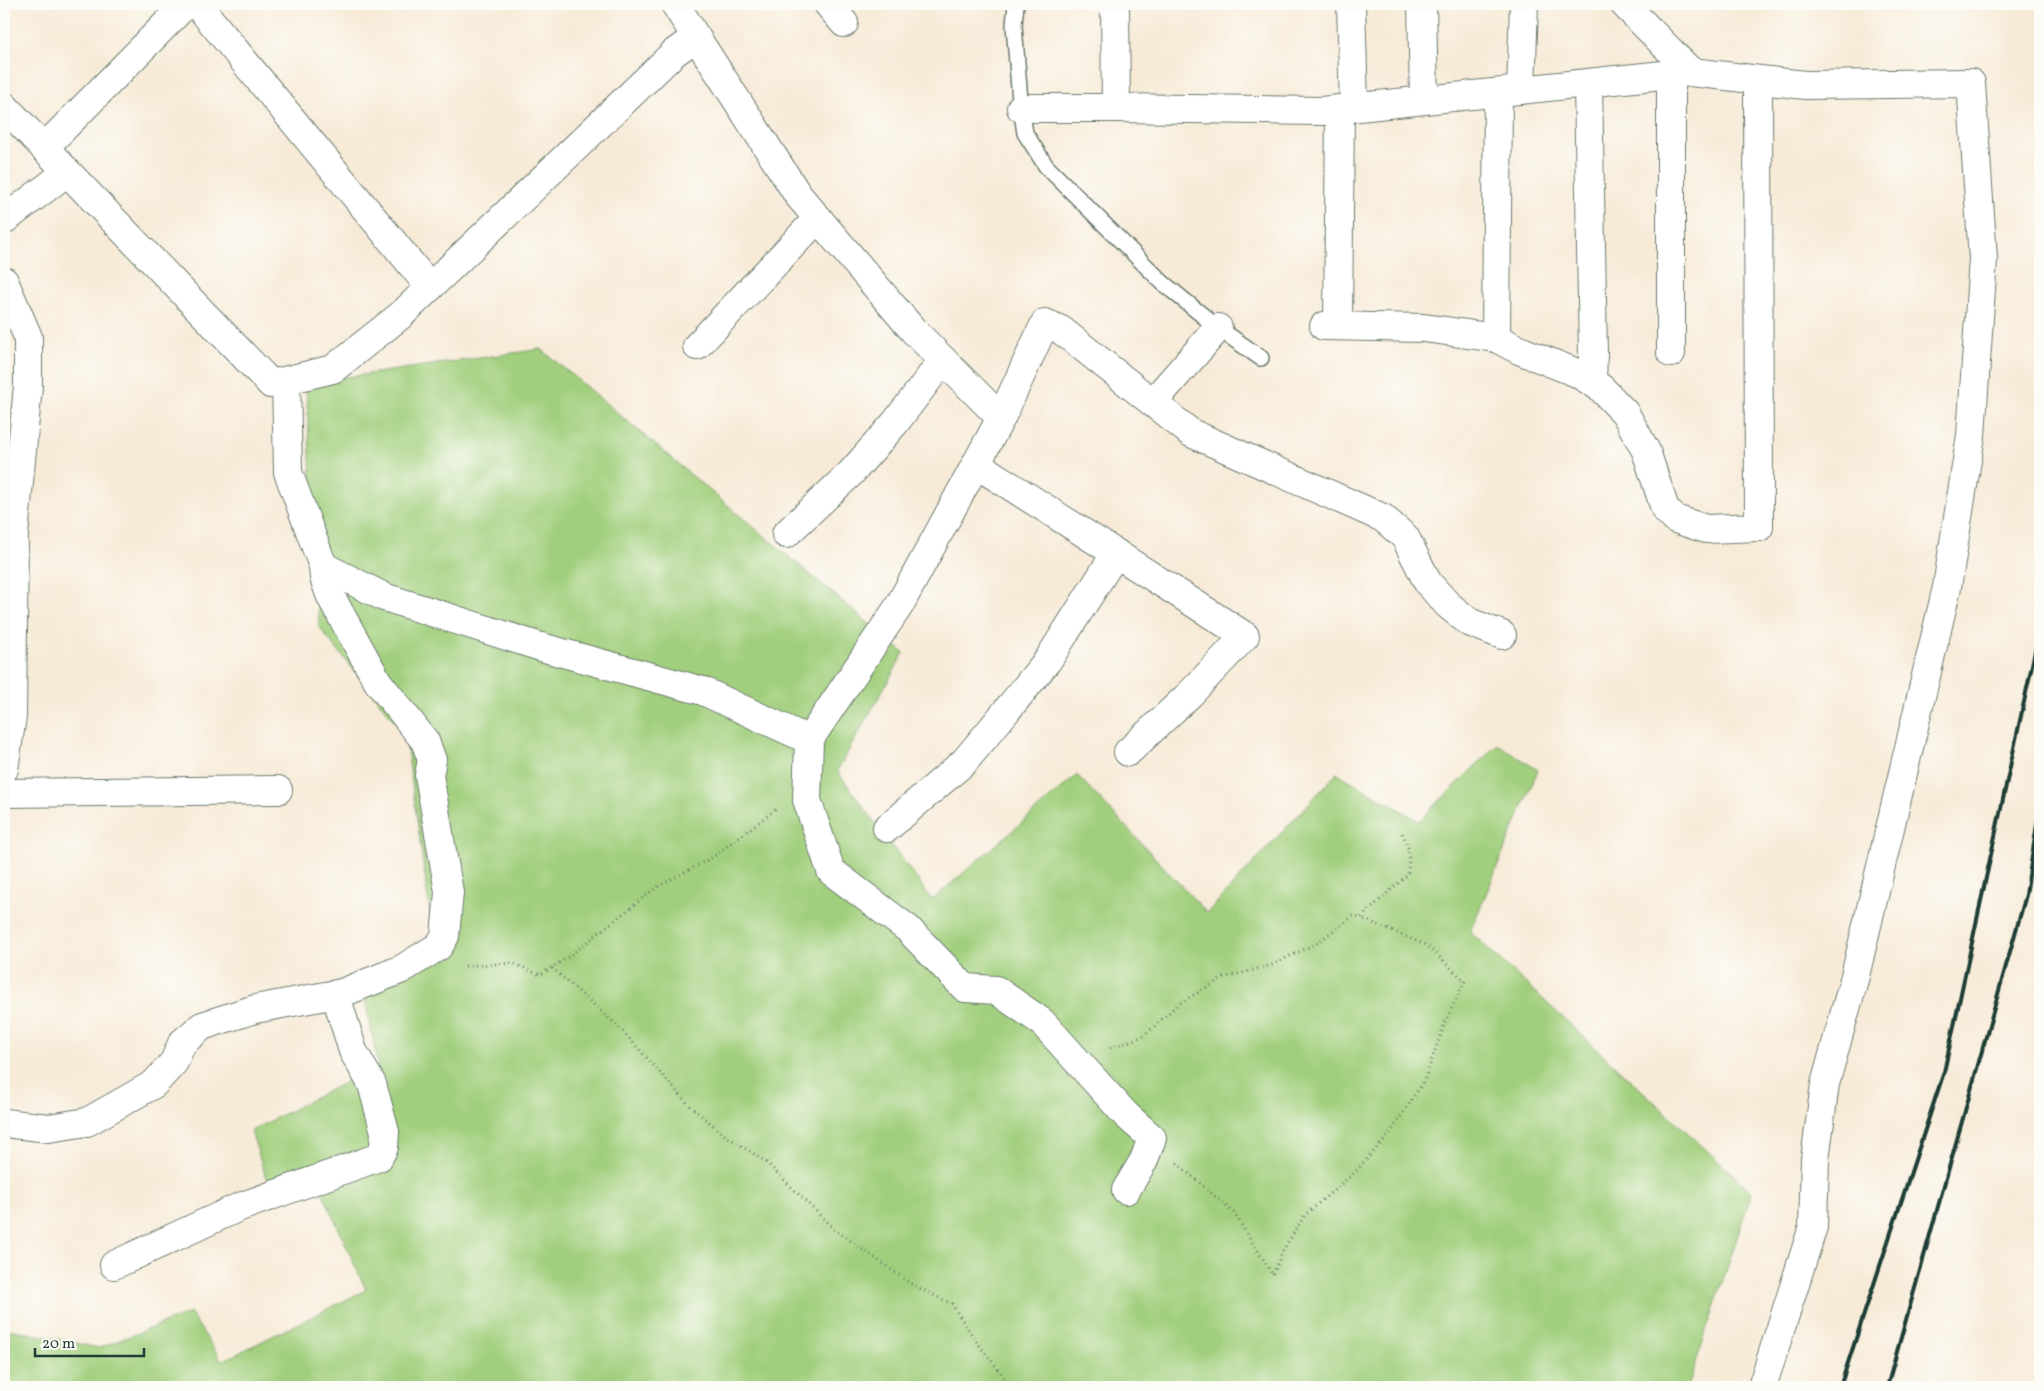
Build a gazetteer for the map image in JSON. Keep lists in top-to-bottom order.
{
  "scale_bar": "20 m"
}
